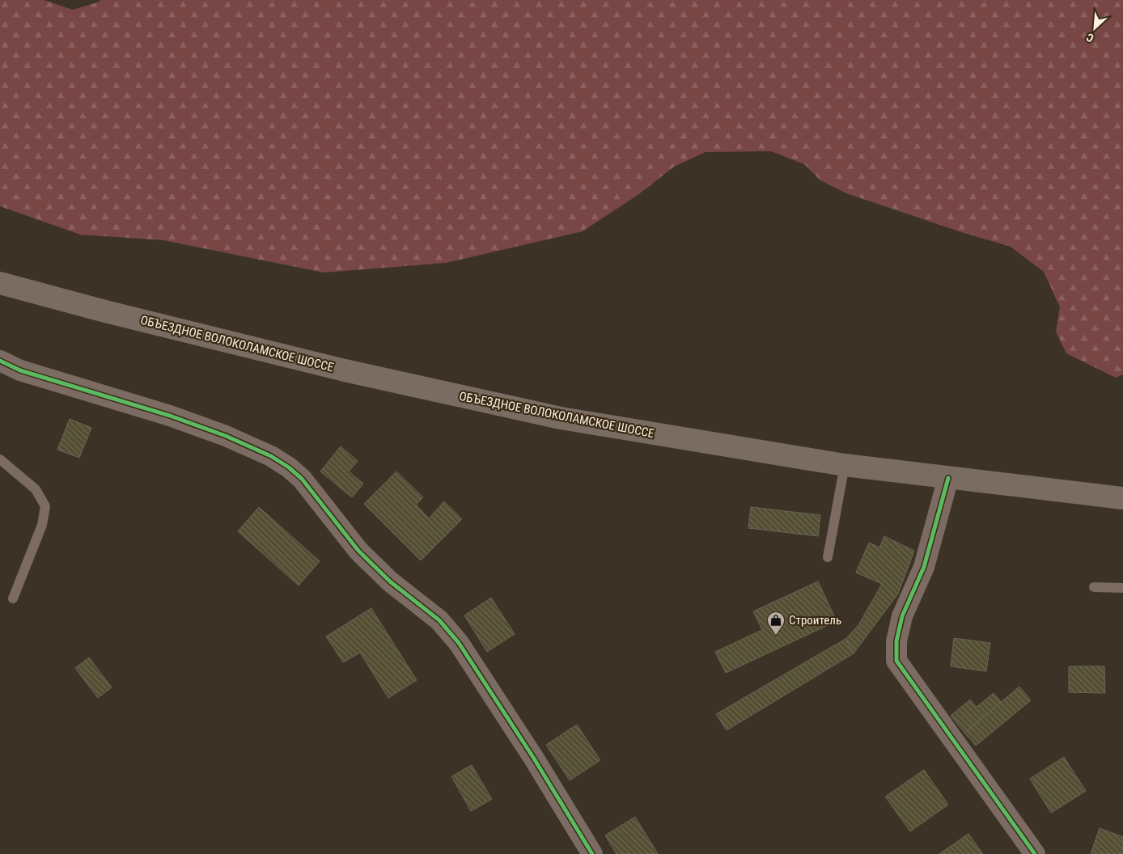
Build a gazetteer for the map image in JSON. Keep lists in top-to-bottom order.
{
  "streets": {
    "main road": ["ОБЪЕЗДНОЕ ВОЛОКОЛАМСКОЕ ШОССЕ"]
  },
  "places": {
    "shop": ["Строитель"]
  },
  "north": "bottom left"
}
